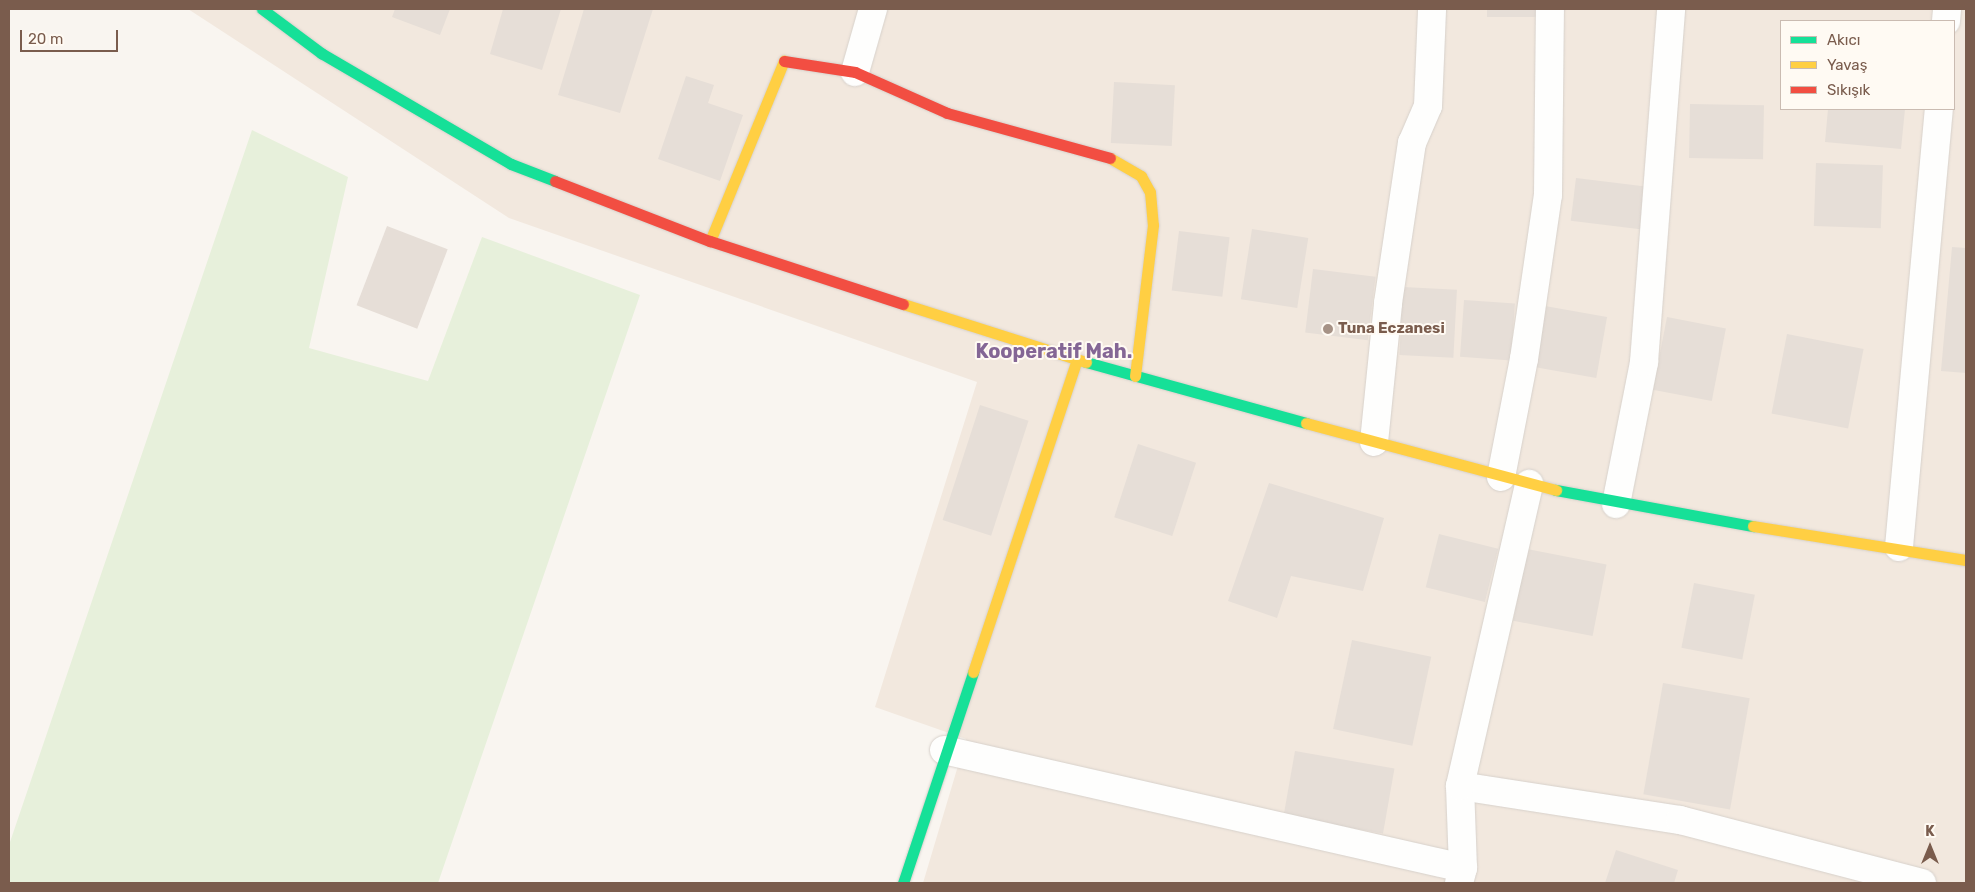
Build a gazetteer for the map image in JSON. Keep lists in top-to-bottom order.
{
  "districts": ["Kooperatif Mah."],
  "places": ["Tuna Eczanesi"],
  "legend": ["Akıcı", "Yavaş", "Sıkışık"],
  "scale_bar": "20 m",
  "north": "top"
}
